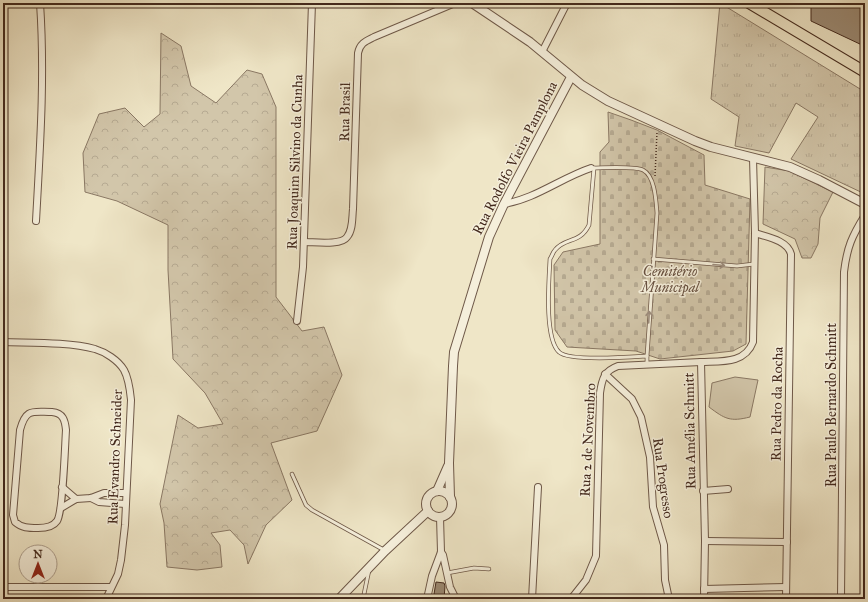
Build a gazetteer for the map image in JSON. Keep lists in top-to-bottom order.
{
  "streets": {
    "street": [
      "Rua Brasil",
      "Rua Rodolfo Vieira Pamplona",
      "Rua Joaquim Silvino da Cunha",
      "Rua Pedro da Rocha",
      "Rua Paulo Bernardo Schmitt",
      "Rua Amélia Schmitt",
      "Rua 2 de Novembro",
      "Rua Evandro Schneider",
      "Rua Progresso"
    ]
  },
  "crossings": [
    ["Rua Brasil", "Rua Joaquim Silvino da Cunha"],
    ["Rua Pedro da Rocha", "Rua Amélia Schmitt"],
    ["Rua Amélia Schmitt", "Rua 2 de Novembro"],
    ["Rua 2 de Novembro", "Rua Progresso"]
  ],
  "parks": ["Cemitério Municipal"],
  "north": "top"
}
